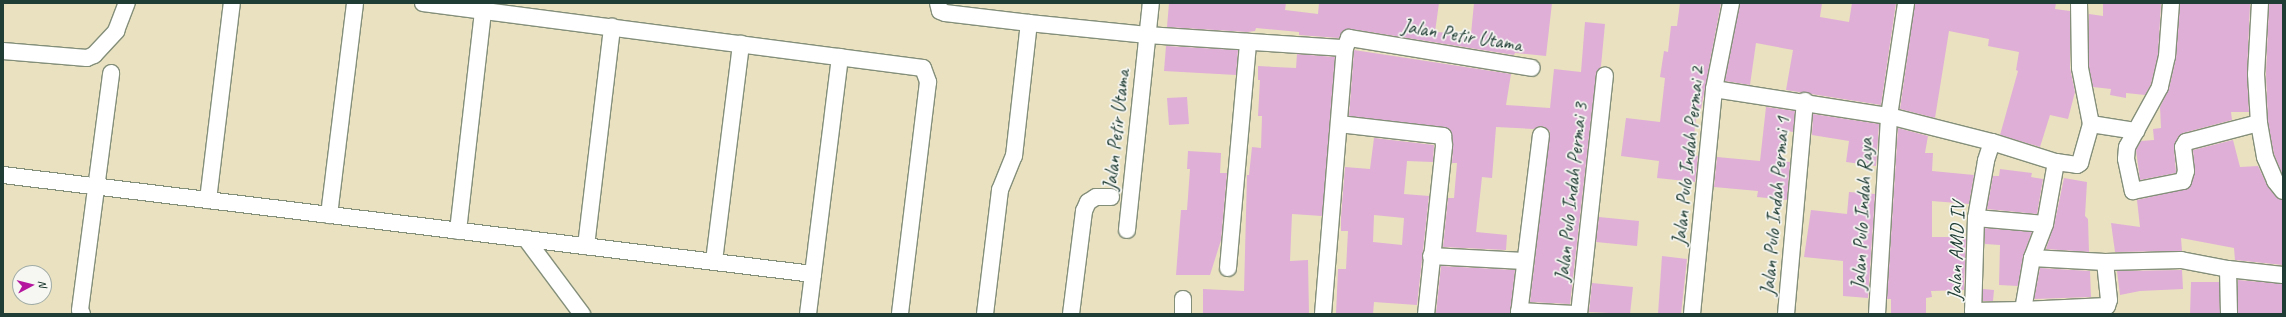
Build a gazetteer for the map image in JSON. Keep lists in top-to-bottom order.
{
  "streets": {
    "street": [
      "Jalan Petir Utama",
      "Jalan Pulo Indah Permai 2",
      "Jalan Pulo Indah Permai 3",
      "Jalan Pulo Indah Permai 1",
      "Jalan Pulo Indah Raya",
      "Jalan AMD IV"
    ]
  },
  "north": "right"
}
